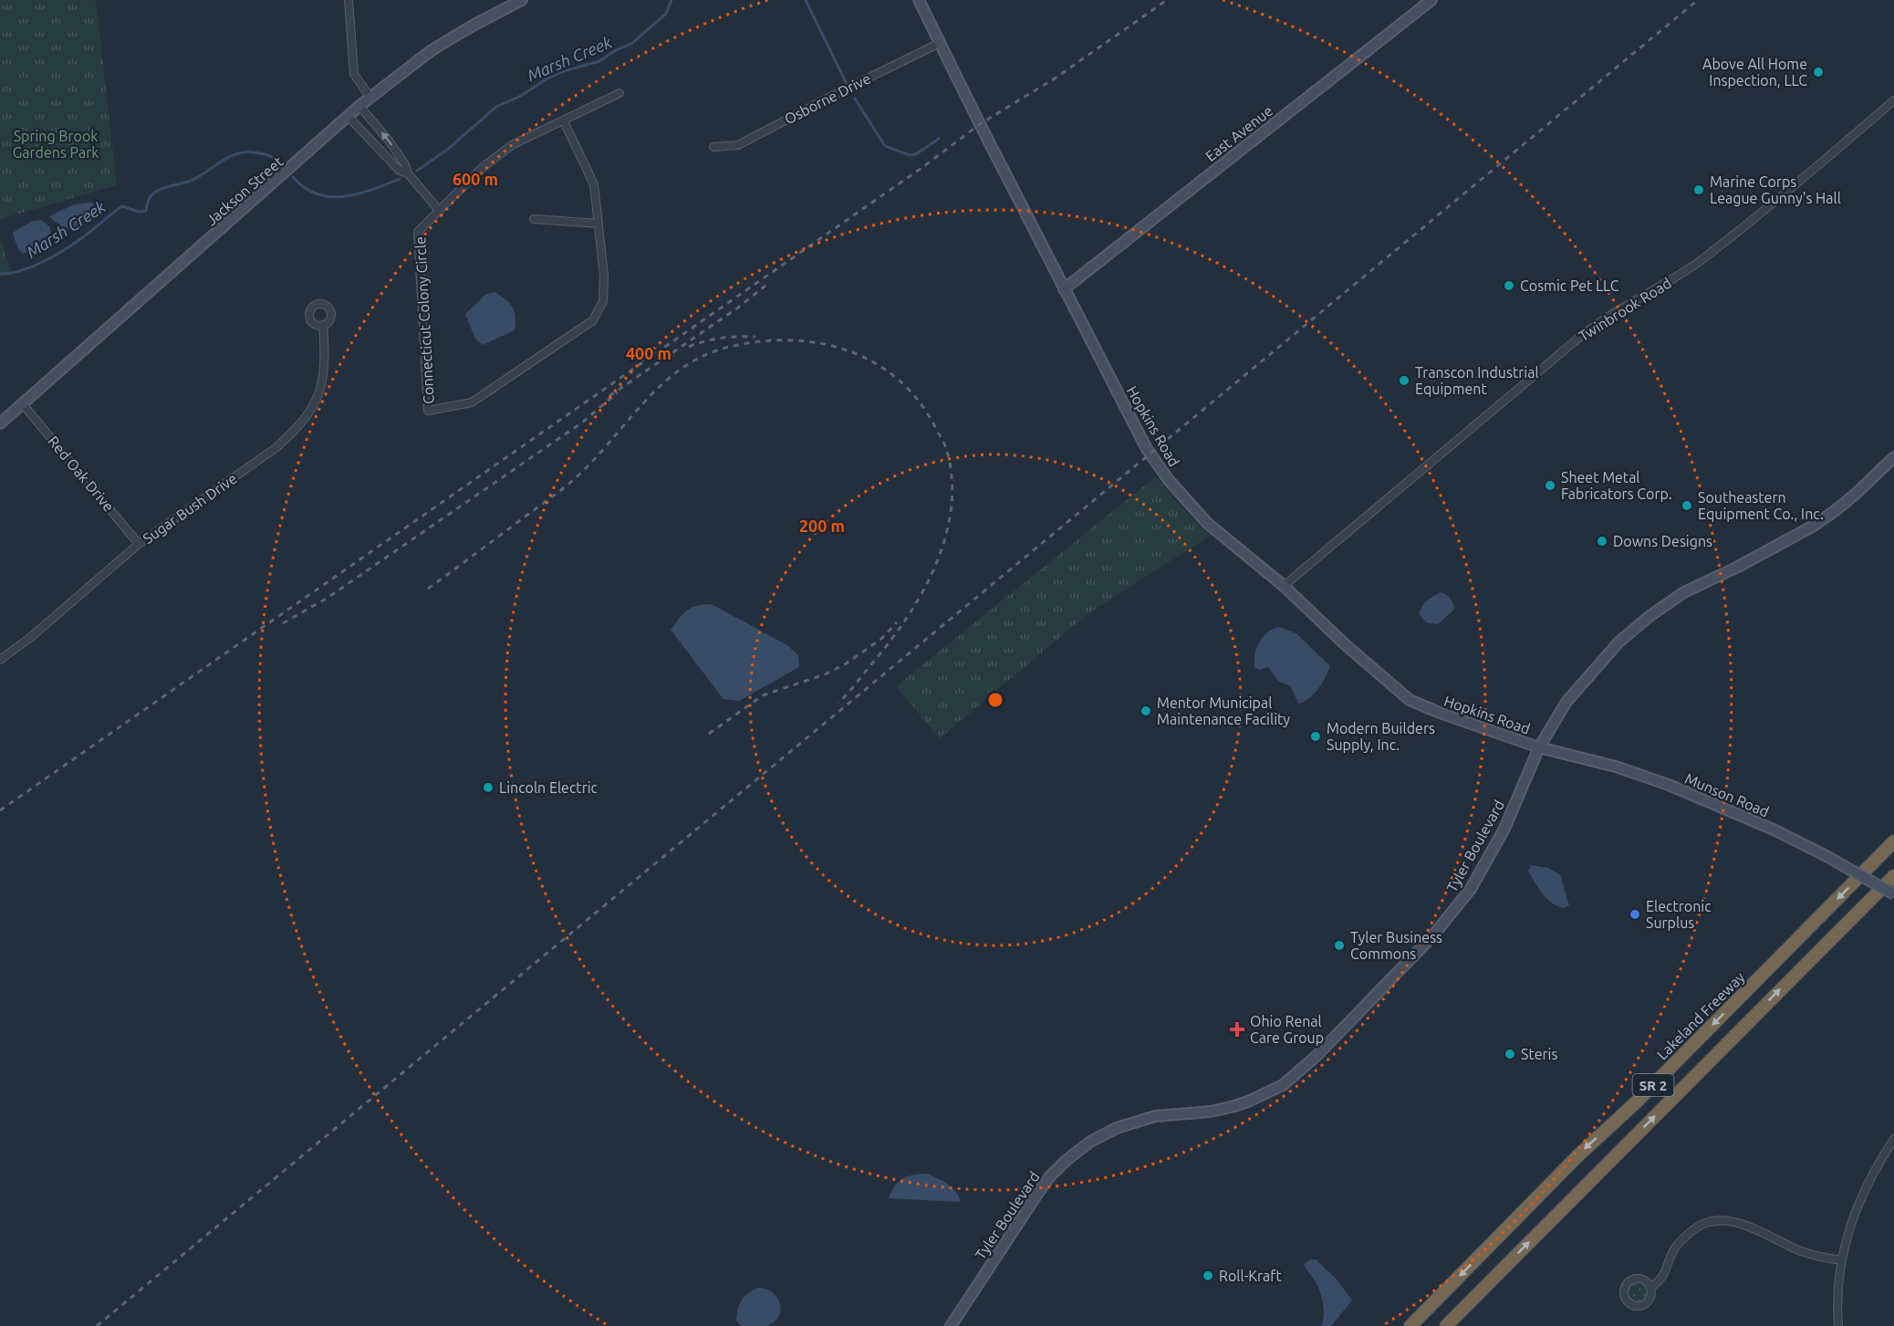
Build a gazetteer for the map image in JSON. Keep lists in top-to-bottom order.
{
  "streets": {
    "highway": ["Lakeland Freeway", "SR 2"],
    "street": [
      "Osborne Drive",
      "East Avenue",
      "Jackson Street",
      "Twinbrook Road",
      "Connecticut Colony Circle",
      "Hopkins Road",
      "Red Oak Drive",
      "Sugar Bush Drive",
      "Munson Road",
      "Tyler Boulevard"
    ]
  },
  "crossings": [
    ["Osborne Drive", "Hopkins Road"],
    ["East Avenue", "Hopkins Road"],
    ["Jackson Street", "Red Oak Drive"],
    ["Twinbrook Road", "Hopkins Road"],
    ["Hopkins Road", "Munson Road"],
    ["Hopkins Road", "Tyler Boulevard"],
    ["Red Oak Drive", "Sugar Bush Drive"],
    ["Munson Road", "Tyler Boulevard"]
  ],
  "water": ["Marsh Creek"],
  "parks": ["Spring Brook Gardens Park"],
  "places": {
    "other": [
      "Above All Home Inspection, LLC",
      "Marine Corps League Gunny's Hall",
      "Cosmic Pet LLC",
      "Transcon Industrial Equipment",
      "Sheet Metal Fabricators Corp.",
      "Southeastern Equipment Co., Inc.",
      "Downs Designs",
      "Mentor Municipal Maintenance Facility",
      "Modern Builders Supply, Inc.",
      "Lincoln Electric",
      "Electronic Surplus",
      "Tyler Business Commons",
      "Steris",
      "Roll-Kraft"
    ],
    "health": ["Ohio Renal Care Group"]
  },
  "rings": ["600 m", "400 m", "200 m"]
}
